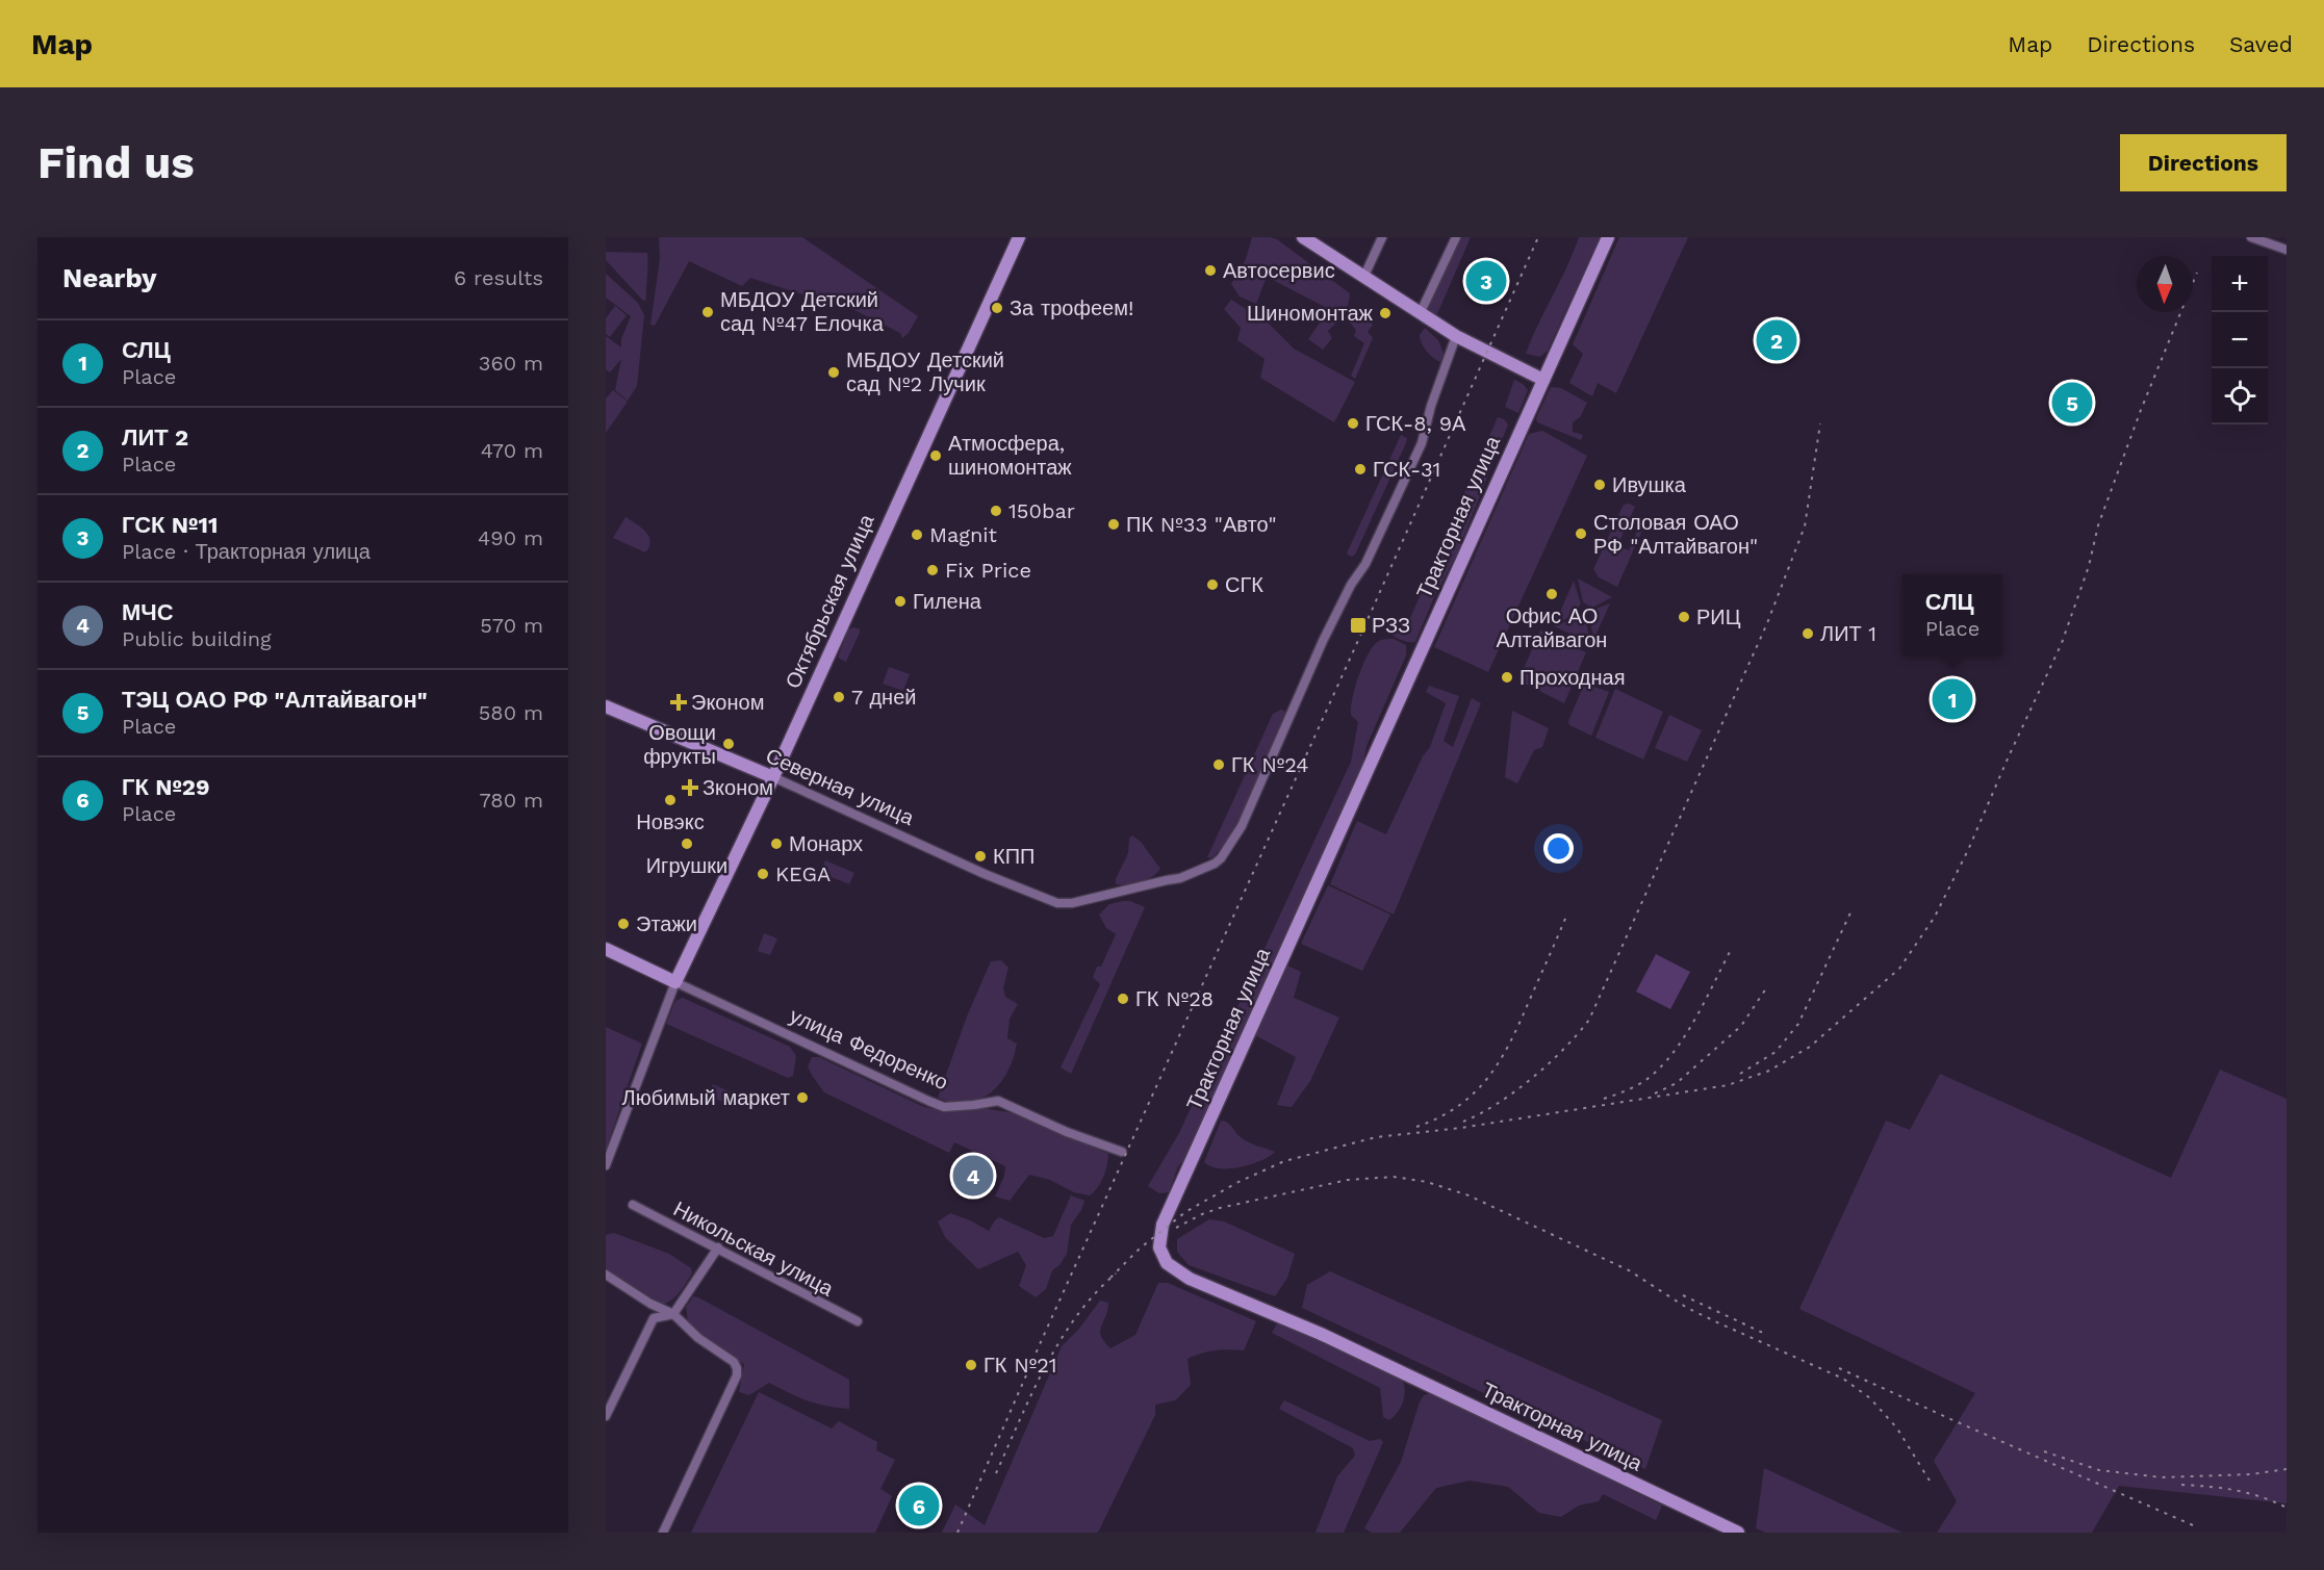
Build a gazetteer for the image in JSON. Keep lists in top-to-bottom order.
{
  "streets": {
    "main road": [
      "Тракторная улица",
      "Октябрьская улица",
      "Северная улица",
      "улица Федоренко"
    ],
    "street": ["Никольская улица"]
  },
  "crossings": [
    ["Октябрьская улица", "Северная улица"],
    ["Октябрьская улица", "улица Федоренко"]
  ],
  "places": {
    "other": [
      "Автосервис",
      "За трофеем!",
      "МБДОУ Детский сад №47 Елочка",
      "Шиномонтаж",
      "МБДОУ Детский сад №2 Лучик",
      "ГСК-8, 9А",
      "Атмосфера, шиномонтаж",
      "ГСК-31",
      "Ивушка",
      "150bar",
      "ПК №33 \"Авто\"",
      "Столовая ОАО РФ \"Алтайвагон\"",
      "Magnit",
      "Fix Price",
      "СГК",
      "Офис АО Алтайвагон",
      "Гилена",
      "РИЦ",
      "ЛИТ 1",
      "Проходная",
      "7 дней",
      "Овощи фрукты",
      "ГК №24",
      "Новэкс",
      "Игрушки",
      "Монарх",
      "КПП",
      "KEGA",
      "Этажи",
      "ГК №28",
      "Любимый маркет",
      "ГК №21"
    ],
    "transit": ["РЗЗ"],
    "health": ["Эконом", "Зконом"]
  },
  "north": "bottom",
  "page": {
    "header": "Map",
    "nav": ["Map", "Directions", "Saved"],
    "buttons": "Directions",
    "title": "Find us",
    "heading": ["Nearby", "6 results"],
    "map_buttons": ["+", "−"],
    "pins": [
      "3",
      "2",
      "5",
      "1",
      "4",
      "6"
    ],
    "list": [
      {
        "mark": "1",
        "name": "СЛЦ",
        "note": "Place",
        "value": "360 m"
      },
      {
        "mark": "2",
        "name": "ЛИТ 2",
        "note": "Place",
        "value": "470 m"
      },
      {
        "mark": "3",
        "name": "ГСК №11",
        "note": "Place · Тракторная улица",
        "value": "490 m"
      },
      {
        "mark": "4",
        "name": "МЧС",
        "note": "Public building",
        "value": "570 m"
      },
      {
        "mark": "5",
        "name": "ТЭЦ ОАО РФ \"Алтайвагон\"",
        "note": "Place",
        "value": "580 m"
      },
      {
        "mark": "6",
        "name": "ГК №29",
        "note": "Place",
        "value": "780 m"
      }
    ],
    "popup": ["СЛЦ", "Place"]
  }
}
